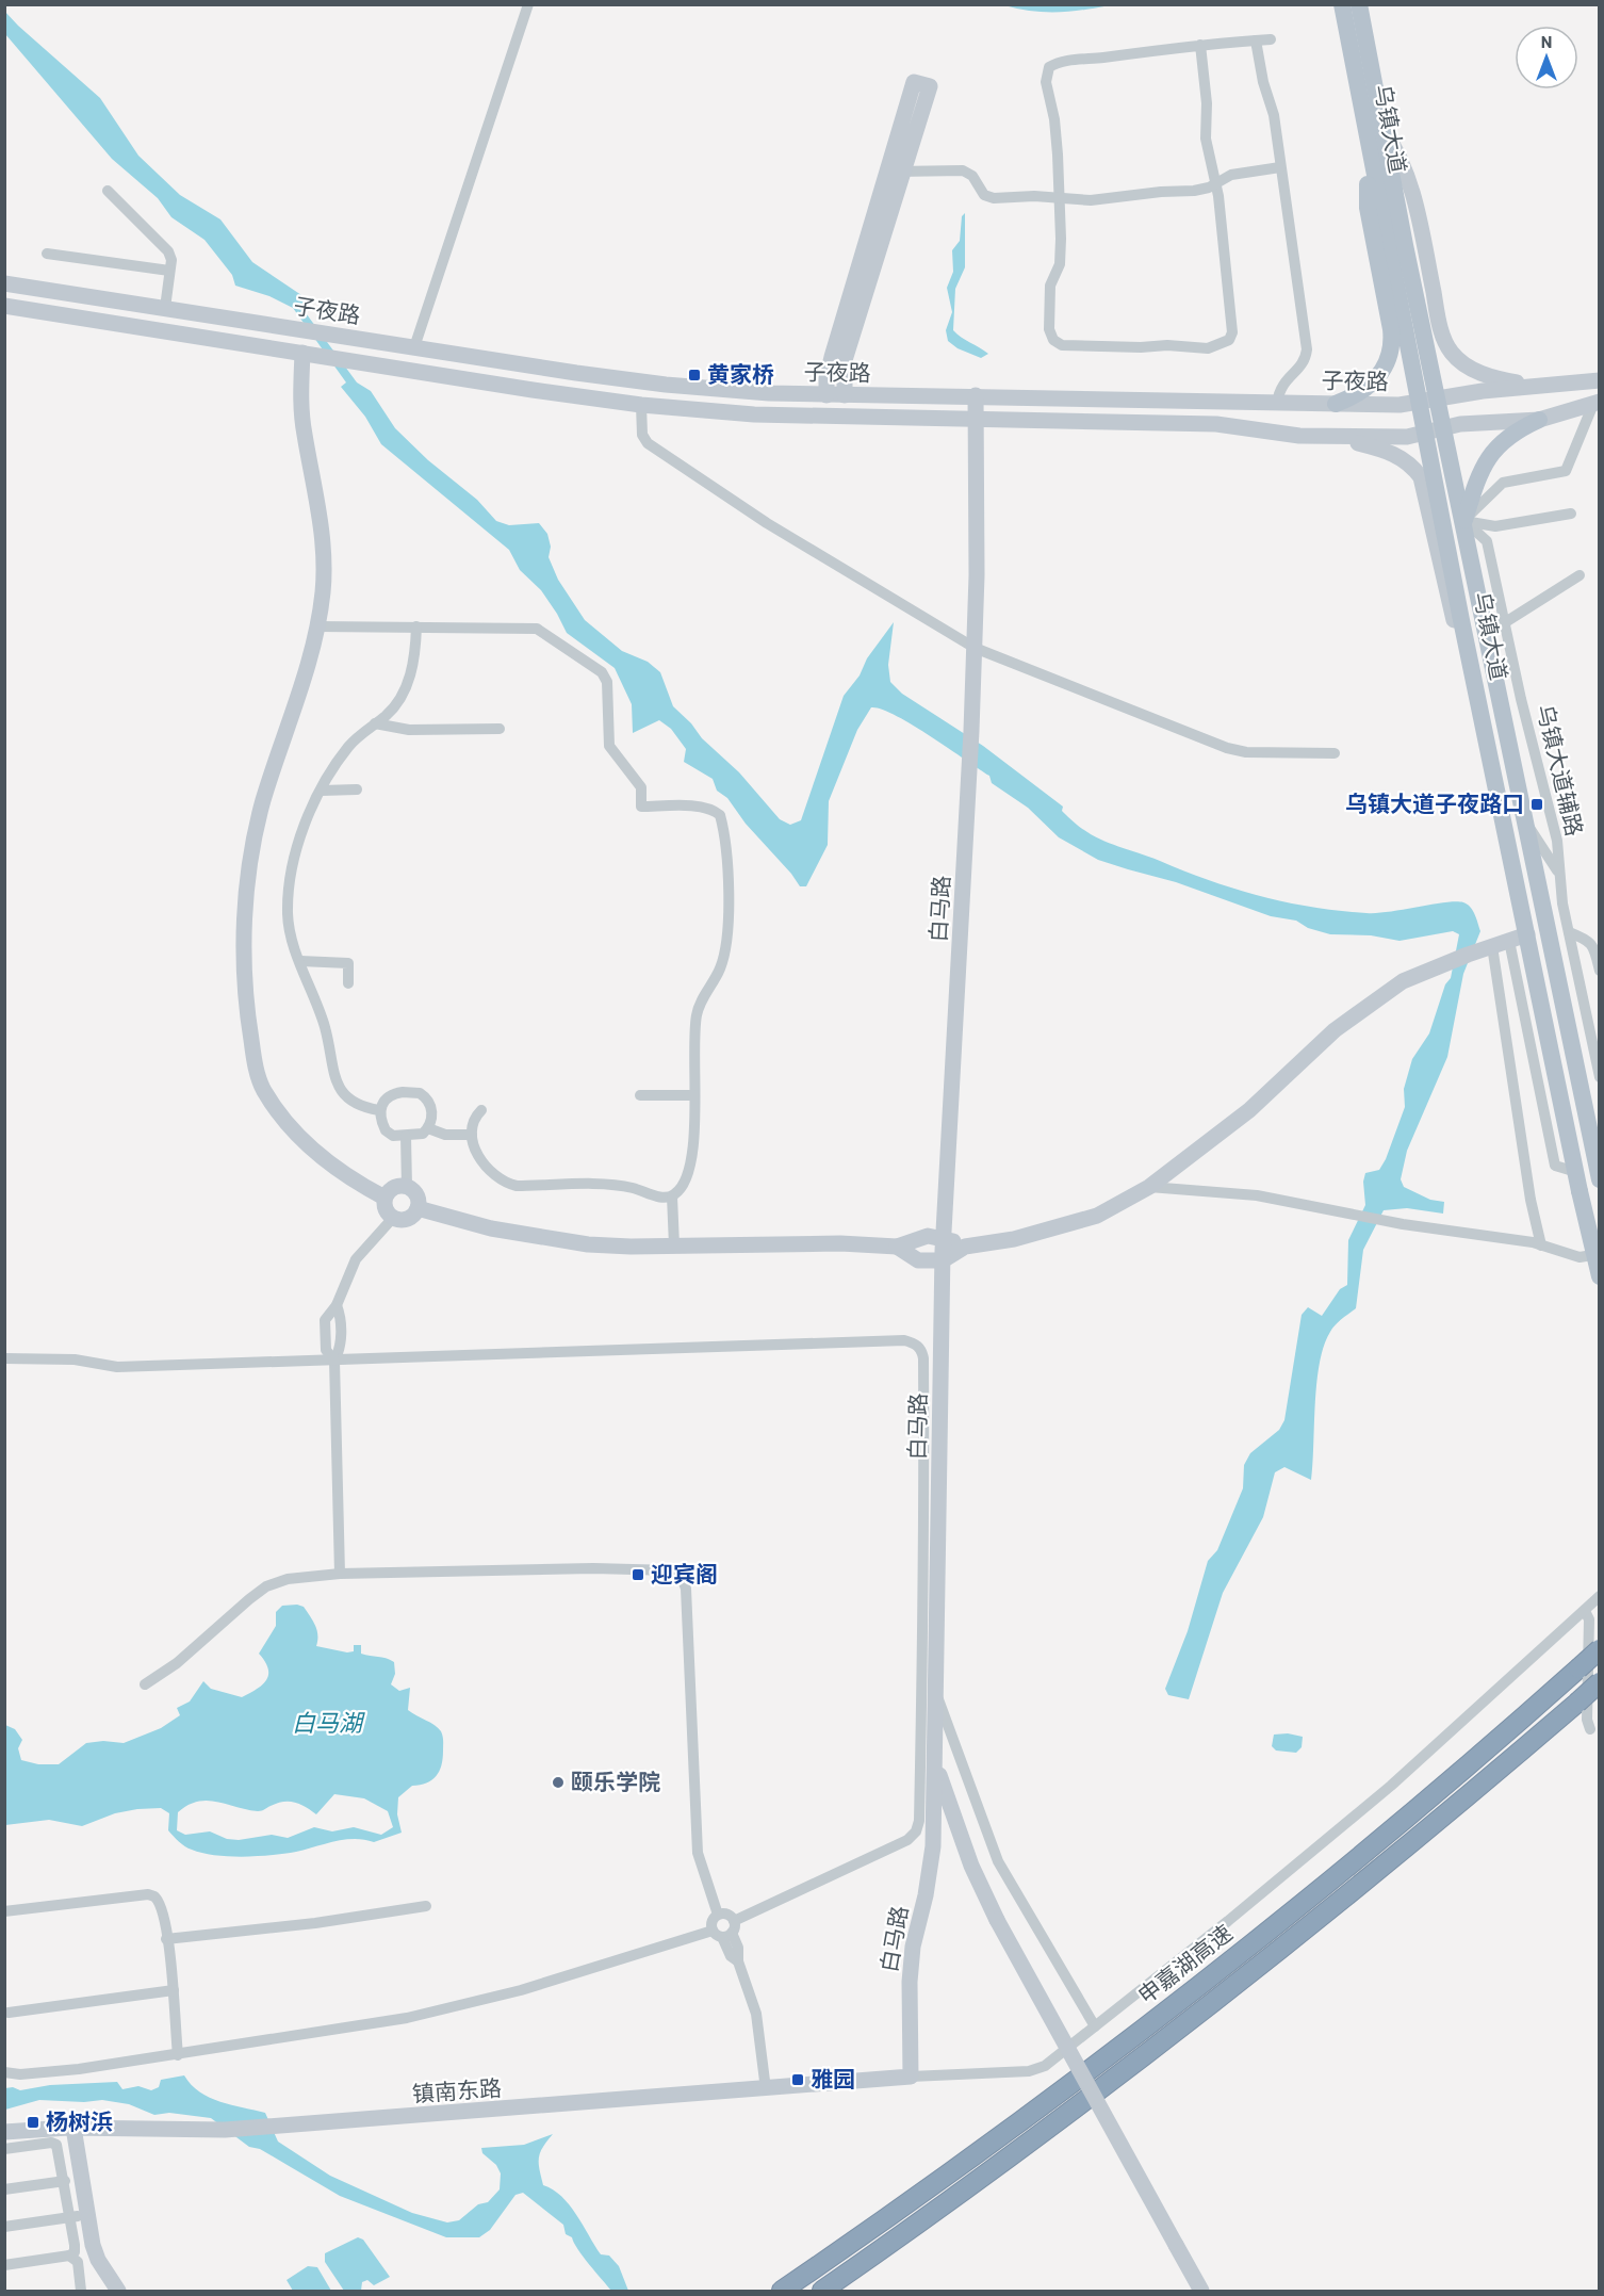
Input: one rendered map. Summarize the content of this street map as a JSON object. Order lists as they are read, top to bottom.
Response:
{
  "streets": {
    "highway": ["申嘉湖高速"],
    "main road": ["乌镇大道"],
    "street": [
      "子夜路",
      "乌镇大道辅路",
      "白马路",
      "镇南东路"
    ]
  },
  "crossings": [
    ["乌镇大道", "子夜路"],
    ["乌镇大道", "乌镇大道辅路"],
    ["子夜路", "白马路"],
    ["白马路", "镇南东路"]
  ],
  "water": ["白马湖"],
  "places": {
    "transit": [
      "黄家桥",
      "乌镇大道子夜路口",
      "迎宾阁",
      "雅园",
      "杨树浜"
    ],
    "other": ["颐乐学院"]
  },
  "north": "top"
}
